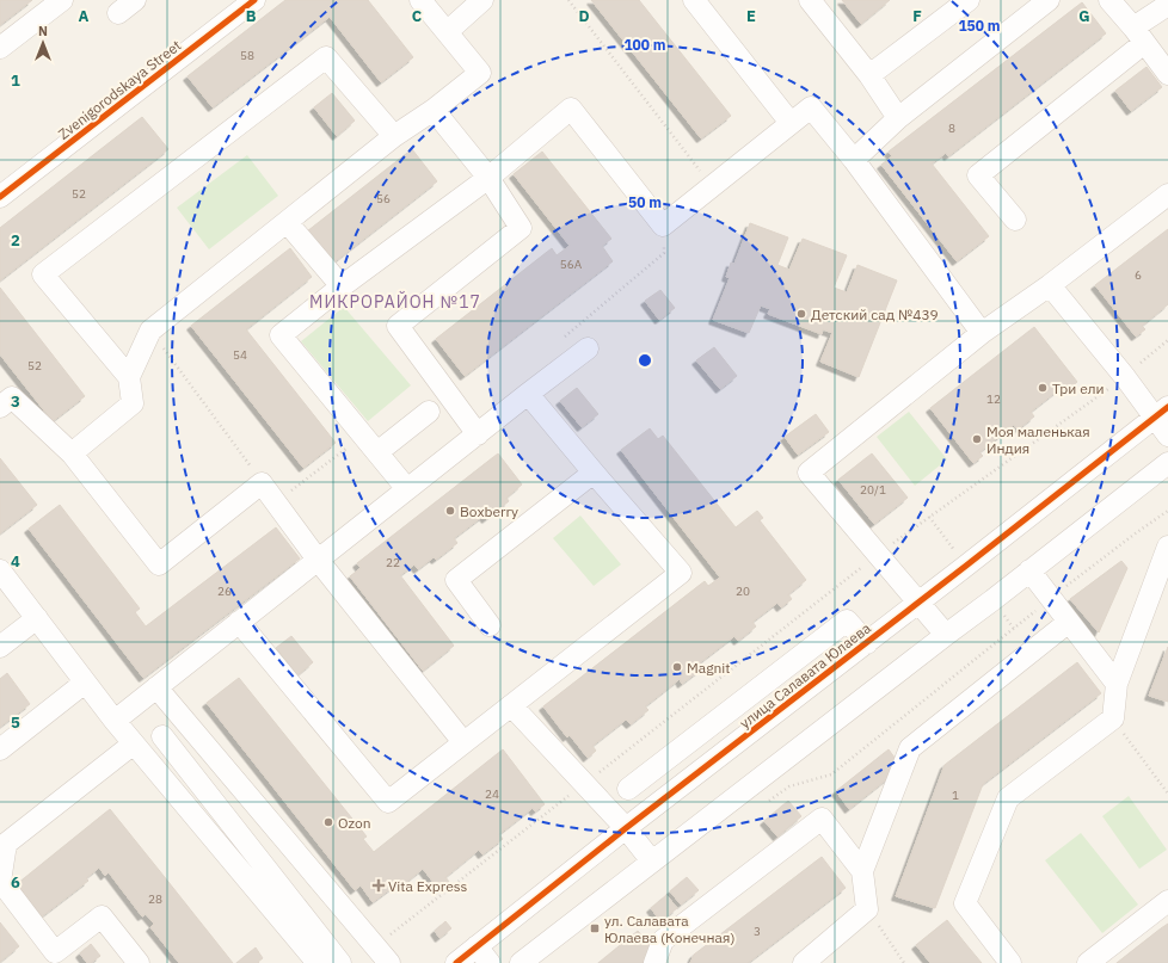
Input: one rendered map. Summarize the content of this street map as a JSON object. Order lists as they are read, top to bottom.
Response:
{
  "streets": {
    "street": ["Zvenigorodskaya Street", "улица Салавата Юлаева"]
  },
  "districts": ["МИКРОРАЙОН №17"],
  "places": {
    "other": [
      "Детский сад №439",
      "Три ели",
      "Моя маленькая Индия",
      "Boxberry",
      "Magnit",
      "Ozon"
    ],
    "health": ["Vita Express"],
    "transit": ["ул. Салавата Юлаева (Конечная)"]
  },
  "house_numbers": [
    "58",
    "8",
    "52",
    "56",
    "56А",
    "6",
    "54",
    "52",
    "12",
    "20/1",
    "22",
    "26",
    "20",
    "24",
    "1",
    "28",
    "3"
  ],
  "north": "top",
  "grid": {
    "columns": [
      "A",
      "B",
      "C",
      "D",
      "E",
      "F",
      "G"
    ],
    "rows": [
      "1",
      "2",
      "3",
      "4",
      "5",
      "6"
    ]
  },
  "rings": ["150 m", "100 m", "50 m"]
}
